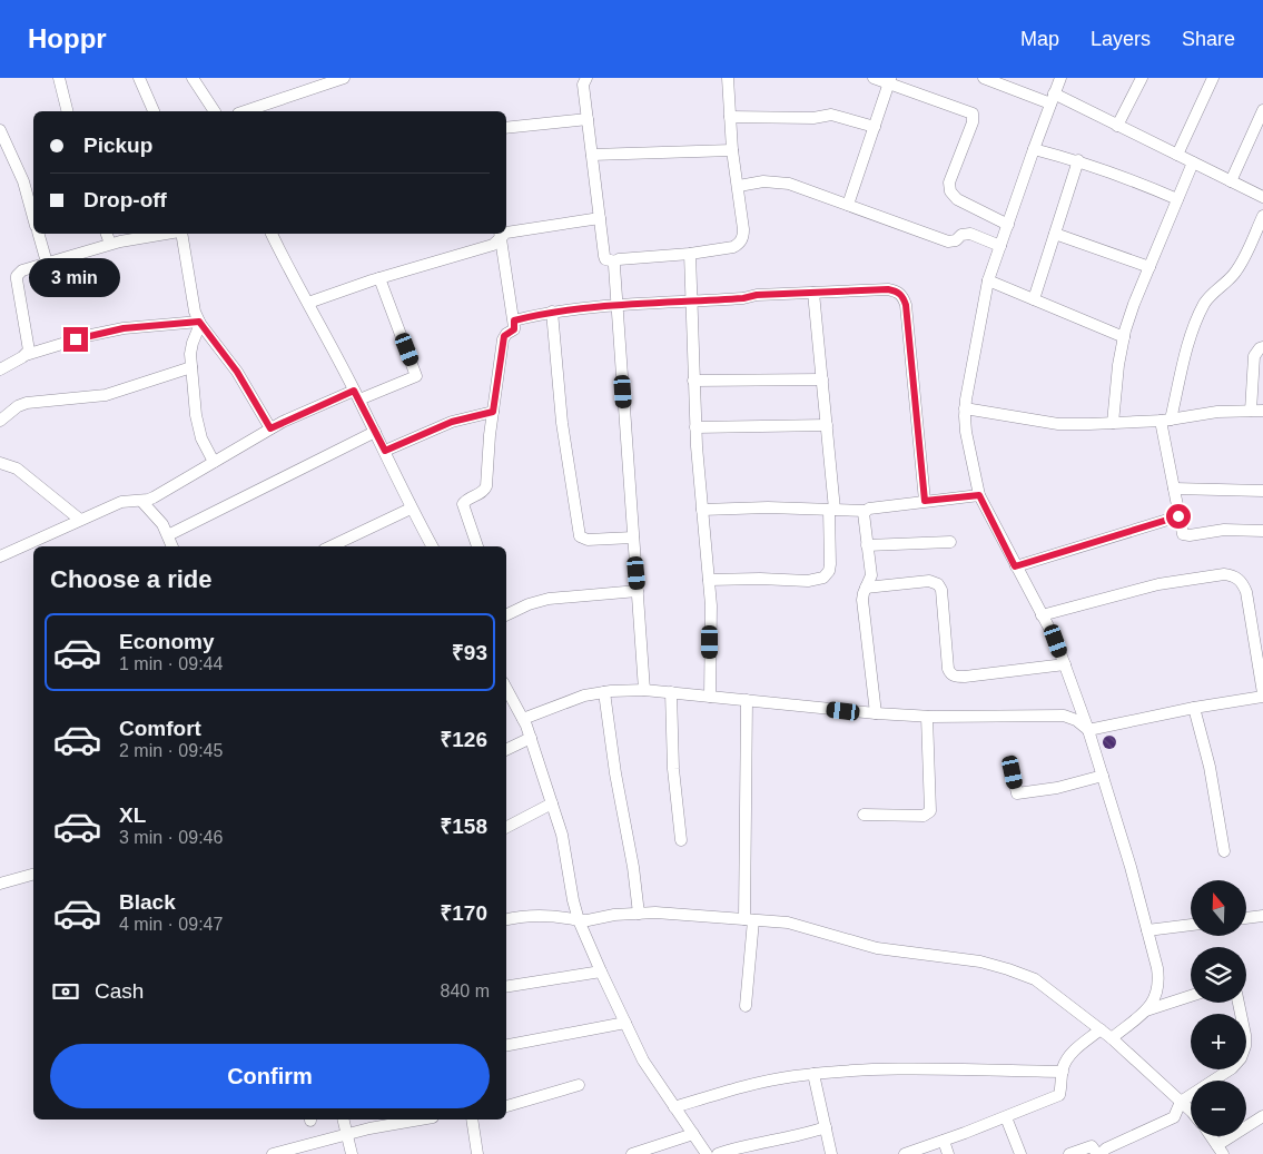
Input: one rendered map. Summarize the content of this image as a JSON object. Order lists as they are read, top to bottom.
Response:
{
  "north": "top",
  "page": {
    "header": "Hoppr",
    "nav": ["Map", "Layers", "Share"],
    "banner": ["Pickup", "Drop-off"],
    "bubble": "3 min",
    "heading": "Choose a ride",
    "list": [
      {
        "name": "Economy",
        "note": "1 min · 09:44",
        "value": "₹93"
      },
      {
        "name": "Comfort",
        "note": "2 min · 09:45",
        "value": "₹126"
      },
      {
        "name": "XL",
        "note": "3 min · 09:46",
        "value": "₹158"
      },
      {
        "name": "Black",
        "note": "4 min · 09:47",
        "value": "₹170"
      }
    ],
    "map_buttons": ["+", "−"],
    "pay": ["Cash", "840 m"],
    "buttons": "Confirm"
  }
}
